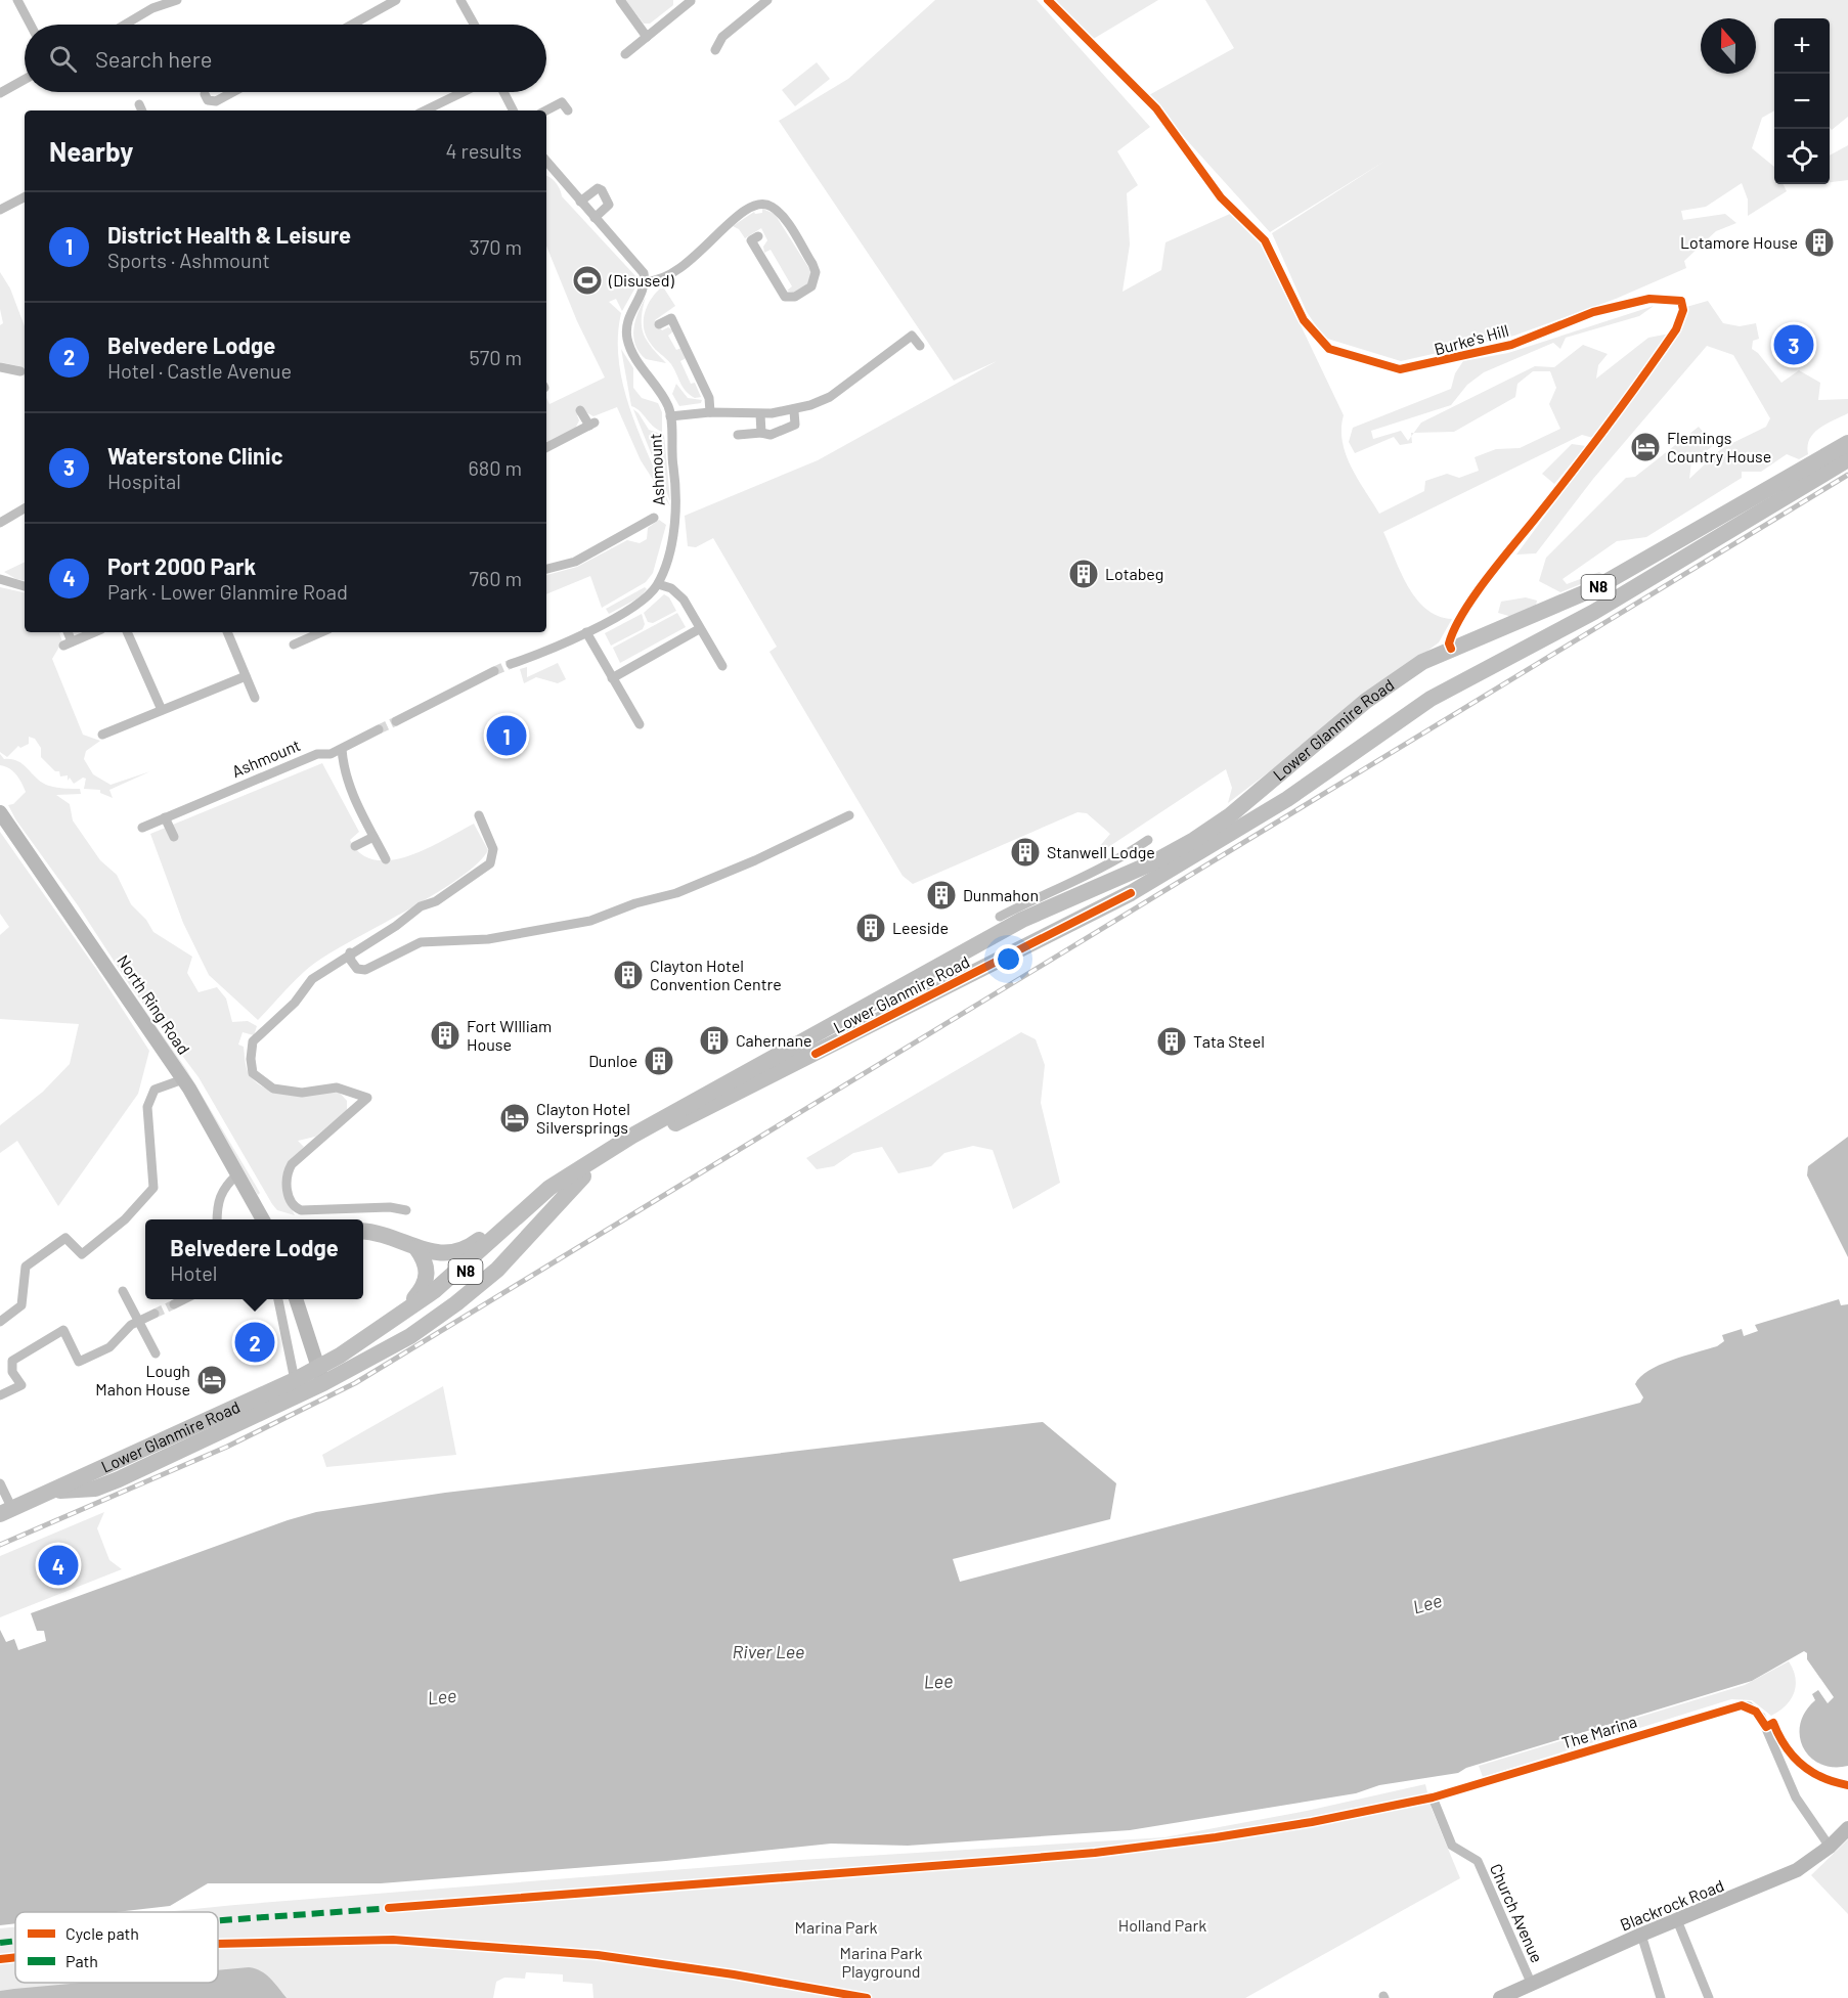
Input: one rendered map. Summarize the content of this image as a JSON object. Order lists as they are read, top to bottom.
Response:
{
  "streets": {
    "highway": ["N8", "Lower Glanmire Road"],
    "main road": ["North Ring Road", "Blackrock Road"],
    "street": [
      "Burke's Hill",
      "Ashmount",
      "The Marina",
      "Church Avenue"
    ]
  },
  "crossings": [
    ["Burke's Hill", "Lower Glanmire Road"],
    ["N8", "Lower Glanmire Road"],
    ["The Marina", "Blackrock Road"],
    ["The Marina", "Church Avenue"],
    ["Blackrock Road", "Church Avenue"]
  ],
  "water": ["Lee", "River Lee"],
  "parks": ["Holland Park", "Marina Park", "Marina Park Playground"],
  "places": {
    "building": [
      "Lotamore House",
      "Lotabeg",
      "Stanwell Lodge",
      "Dunmahon",
      "Leeside",
      "Clayton Hotel Convention Centre",
      "Fort WIlliam House",
      "Cahernane",
      "Tata Steel",
      "Dunloe"
    ],
    "sports": ["(Disused)"],
    "hotel": ["Flemings Country House", "Clayton Hotel Silversprings", "Lough Mahon House"]
  },
  "legend": ["Cycle path", "Path"],
  "north": "top",
  "page": {
    "map_buttons": ["+", "−"],
    "search": "Search here",
    "heading": ["Nearby", "4 results"],
    "list": [
      {
        "mark": "1",
        "name": "District Health & Leisure",
        "note": "Sports · Ashmount",
        "value": "370 m"
      },
      {
        "mark": "2",
        "name": "Belvedere Lodge",
        "note": "Hotel · Castle Avenue",
        "value": "570 m"
      },
      {
        "mark": "3",
        "name": "Waterstone Clinic",
        "note": "Hospital",
        "value": "680 m"
      },
      {
        "mark": "4",
        "name": "Port 2000 Park",
        "note": "Park · Lower Glanmire Road",
        "value": "760 m"
      }
    ],
    "pins": [
      "3",
      "1",
      "2",
      "4"
    ],
    "popup": ["Belvedere Lodge", "Hotel"]
  }
}
